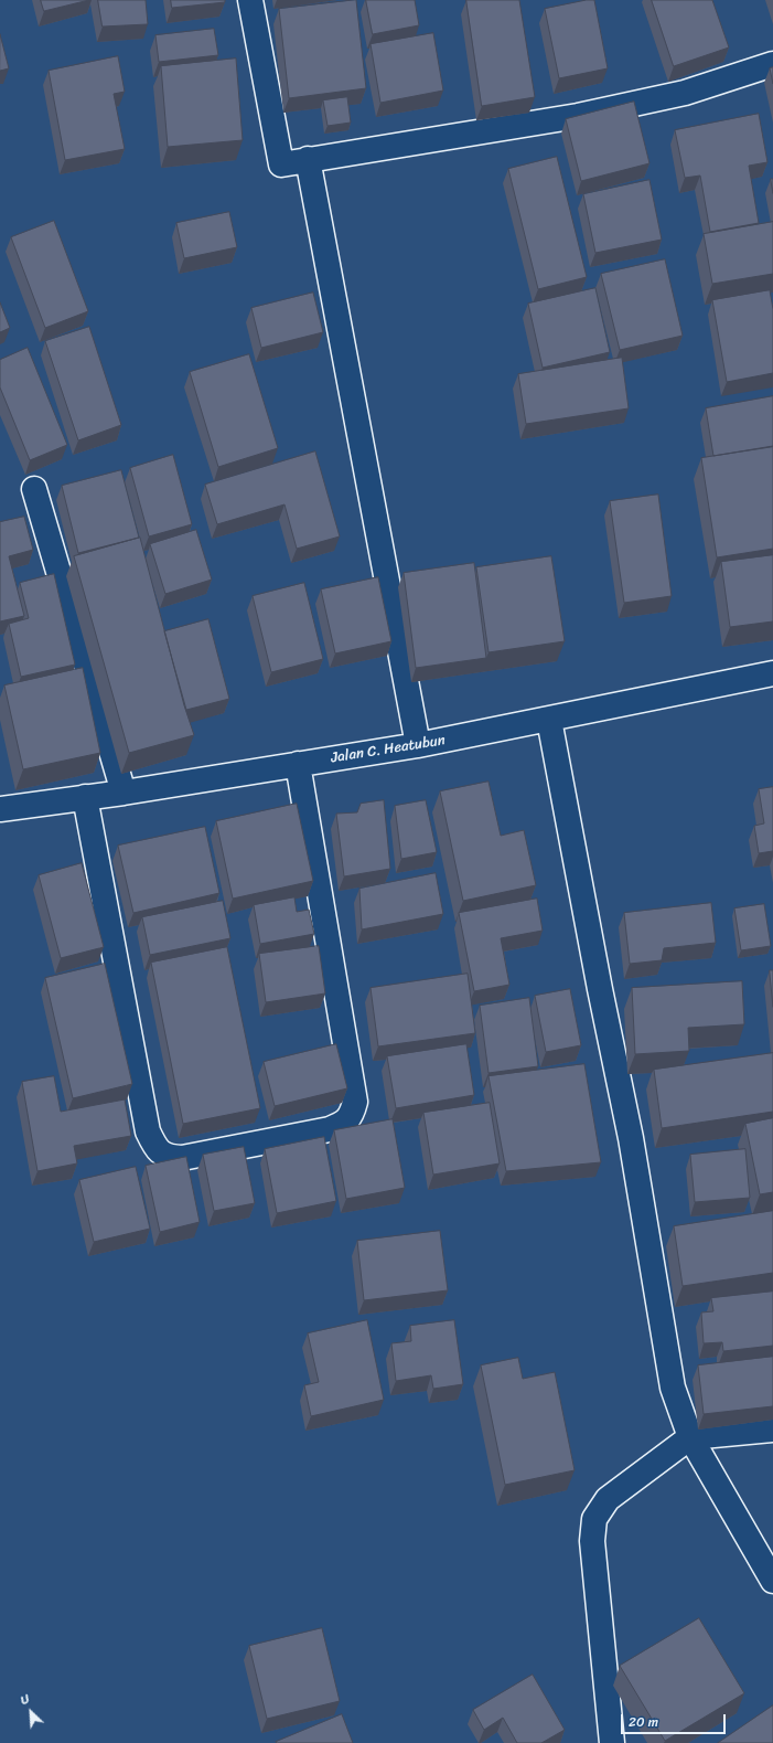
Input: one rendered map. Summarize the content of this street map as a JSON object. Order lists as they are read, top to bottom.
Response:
{
  "streets": {
    "street": ["Jalan C. Heatubun"]
  },
  "scale_bar": "20 m",
  "north": "top left"
}
